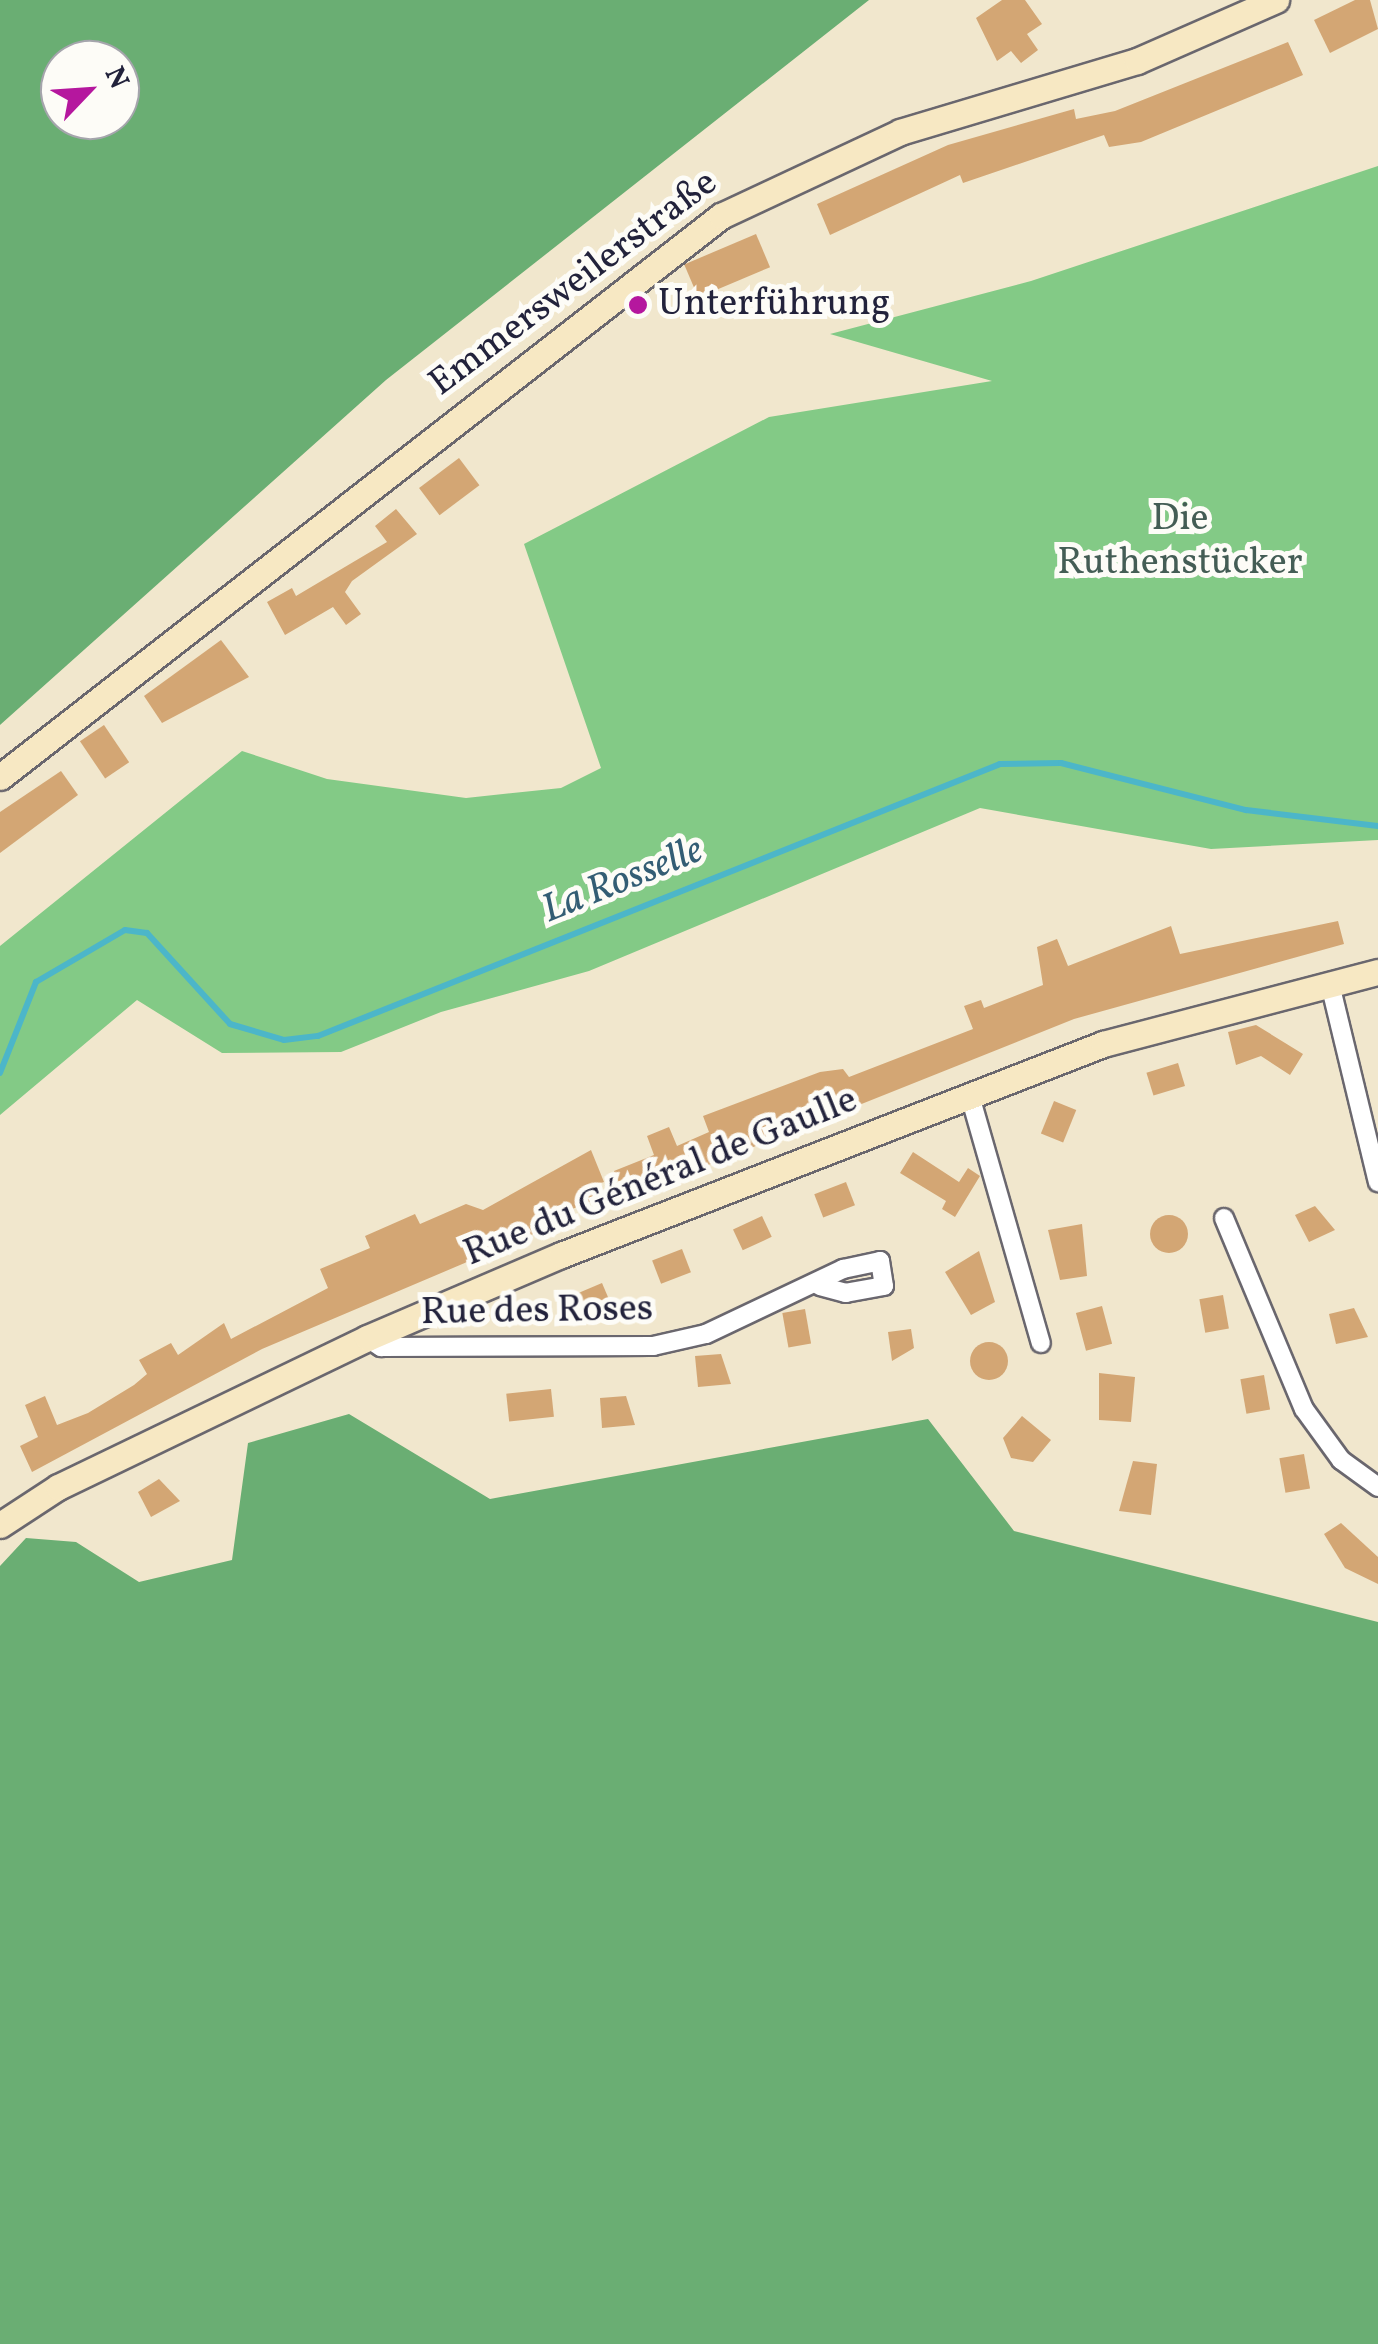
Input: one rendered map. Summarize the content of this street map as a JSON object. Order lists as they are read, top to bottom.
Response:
{
  "streets": {
    "main road": ["Emmersweilerstraße", "Rue du Général de Gaulle"],
    "street": ["Rue des Roses"]
  },
  "crossings": [
    ["Rue du Général de Gaulle", "Rue des Roses"]
  ],
  "water": ["La Rosselle"],
  "parks": ["Die Ruthenstücker"],
  "places": ["Unterführung"],
  "north": "top right"
}
